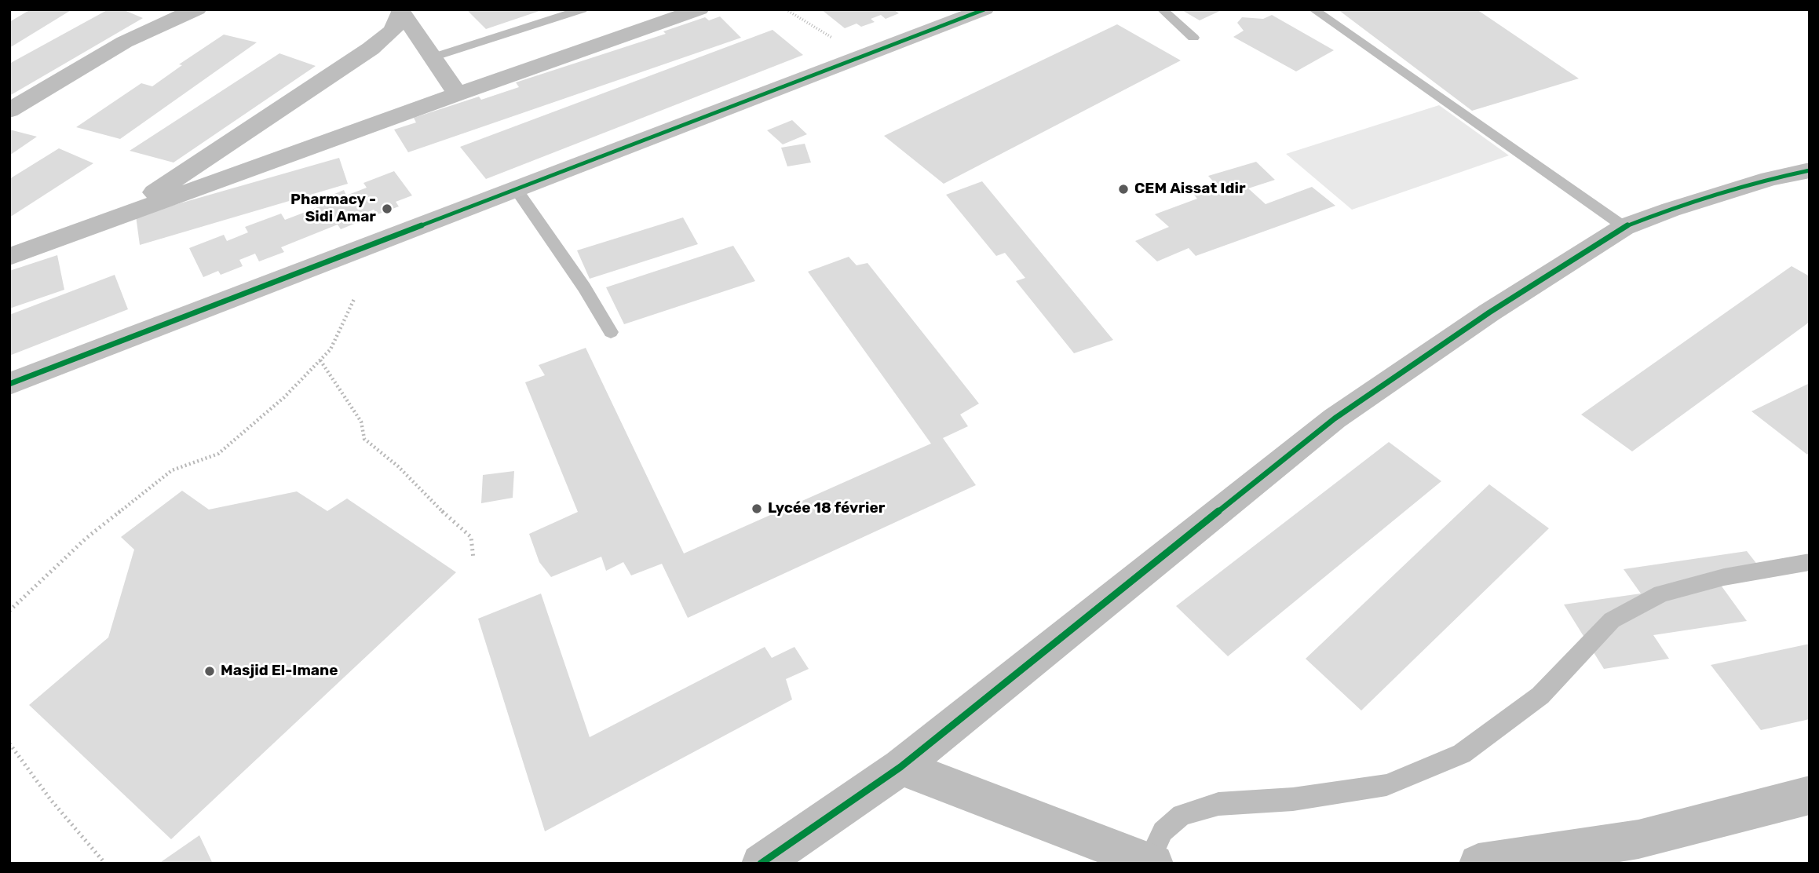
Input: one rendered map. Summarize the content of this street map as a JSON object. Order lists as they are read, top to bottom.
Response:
{
  "places": [
    "CEM Aissat Idir",
    "Pharmacy - Sidi Amar",
    "Lycée 18 février",
    "Masjid El-Imane"
  ]
}
